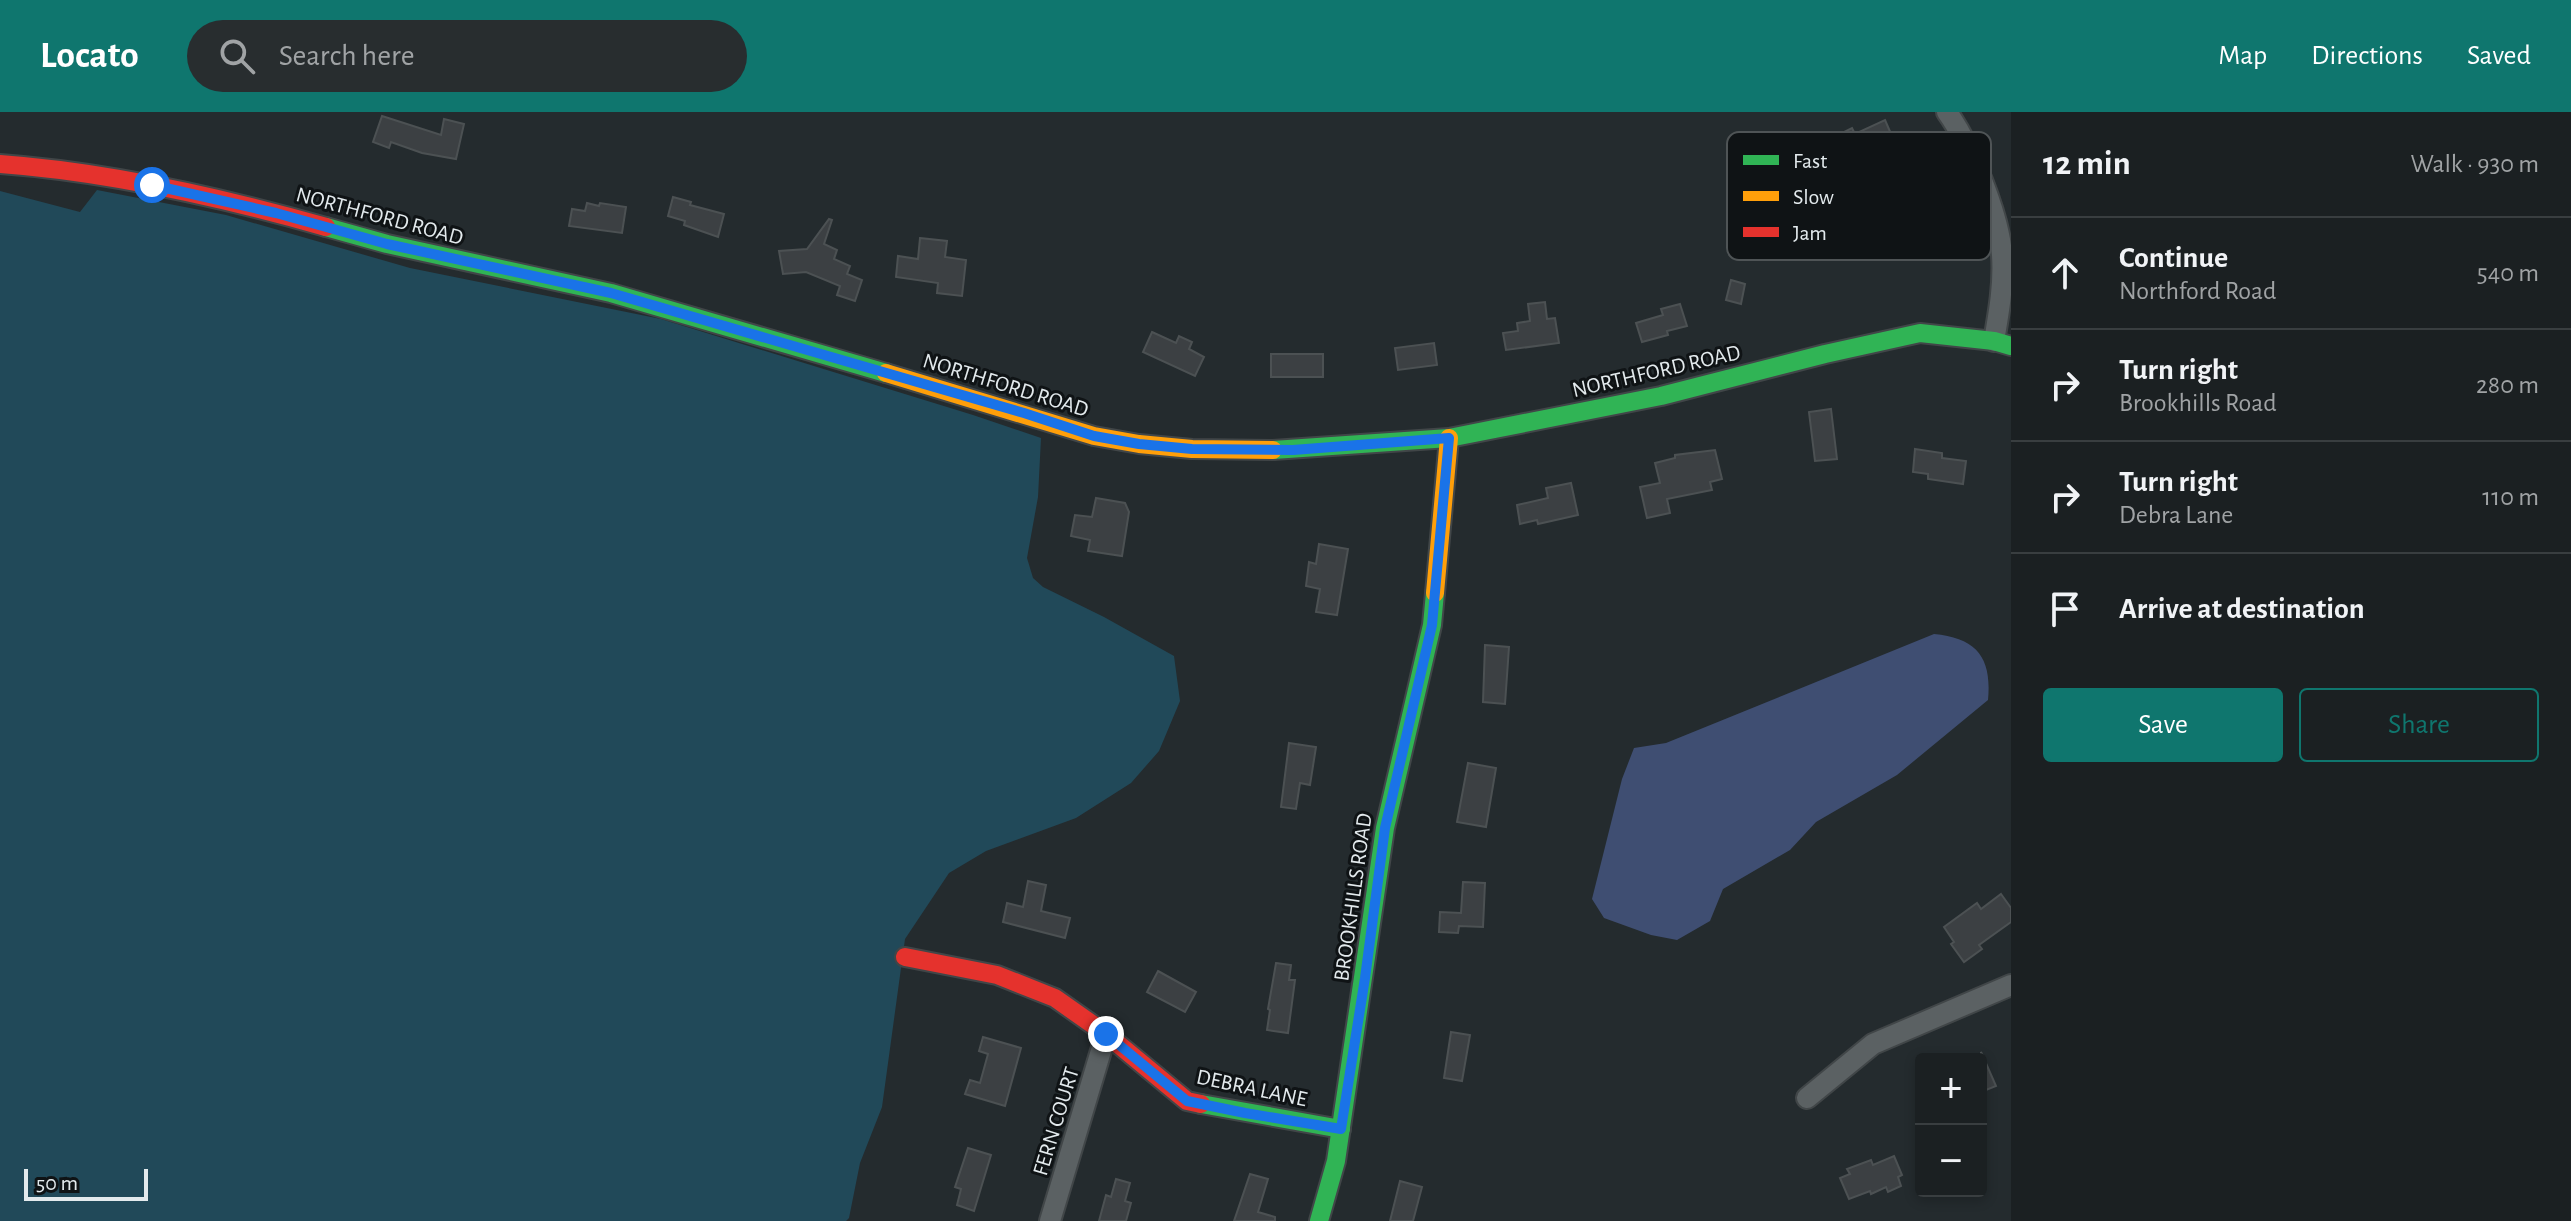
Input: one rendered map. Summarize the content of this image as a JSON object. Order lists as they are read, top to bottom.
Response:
{
  "streets": {
    "street": [
      "NORTHFORD ROAD",
      "BROOKHILLS ROAD",
      "DEBRA LANE",
      "FERN COURT"
    ]
  },
  "crossings": [
    ["NORTHFORD ROAD", "BROOKHILLS ROAD"],
    ["BROOKHILLS ROAD", "DEBRA LANE"],
    ["DEBRA LANE", "FERN COURT"]
  ],
  "legend": ["Fast", "Slow", "Jam"],
  "scale_bar": "50 m",
  "page": {
    "header": "Locato",
    "search": "Search here",
    "nav": ["Map", "Directions", "Saved"],
    "heading": ["12 min", "Walk · 930 m"],
    "list": [
      ["Continue", "Northford Road", "540 m"],
      ["Turn right", "Brookhills Road", "280 m"],
      ["Turn right", "Debra Lane", "110 m"],
      "Arrive at destination"
    ],
    "buttons": ["Save", "Share"],
    "map_buttons": ["+", "−"],
    "scale": "50 m"
  }
}
